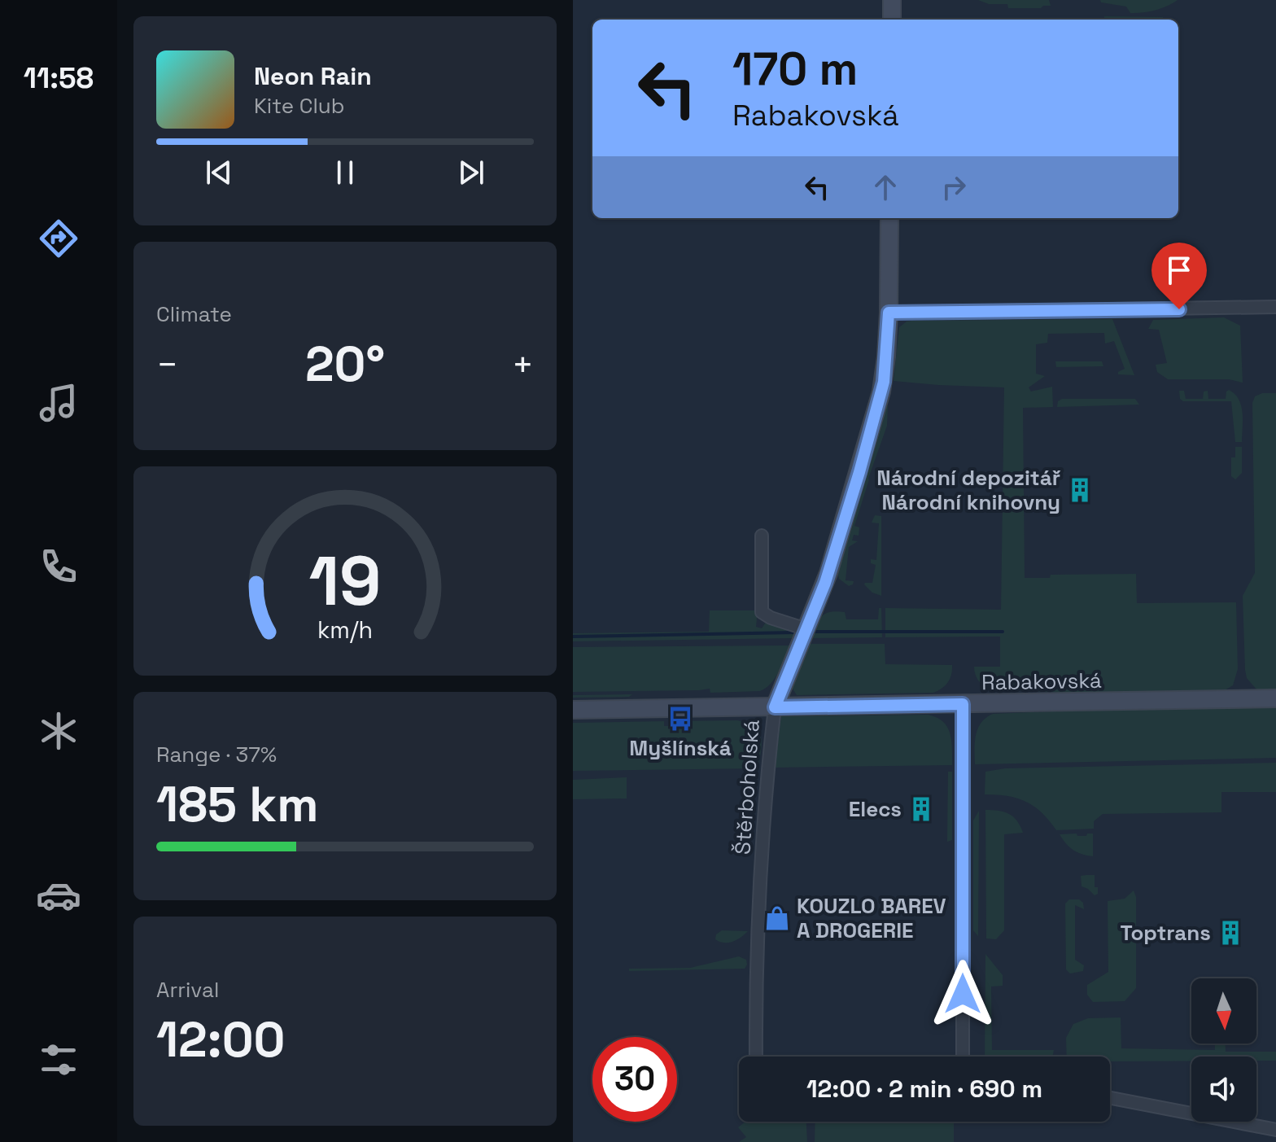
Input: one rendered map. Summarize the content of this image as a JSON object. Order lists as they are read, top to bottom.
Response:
{
  "streets": {
    "main road": ["Rabakovská", "Štěrboholská"]
  },
  "crossings": [
    ["Rabakovská", "Štěrboholská"]
  ],
  "places": {
    "building": ["Národní depozitář Národní knihovny", "Elecs", "Toptrans"],
    "bus stop": ["Myšlínská"],
    "shop": ["KOUZLO BAREV A DROGERIE"]
  },
  "north": "bottom",
  "page": {
    "tabs": "11:58",
    "turn": ["170 m", "Rabakovská"],
    "song": ["Neon Rain", "Kite Club"],
    "tile": [
      "Climate",
      ["Range · 37%", "185 km"],
      ["Arrival", "12:00"]
    ],
    "heat": ["−", "20°", "+"],
    "limit": "30",
    "trip": "12:00 · 2 min · 690 m",
    "gauge": ["19", "km/h"]
  }
}
